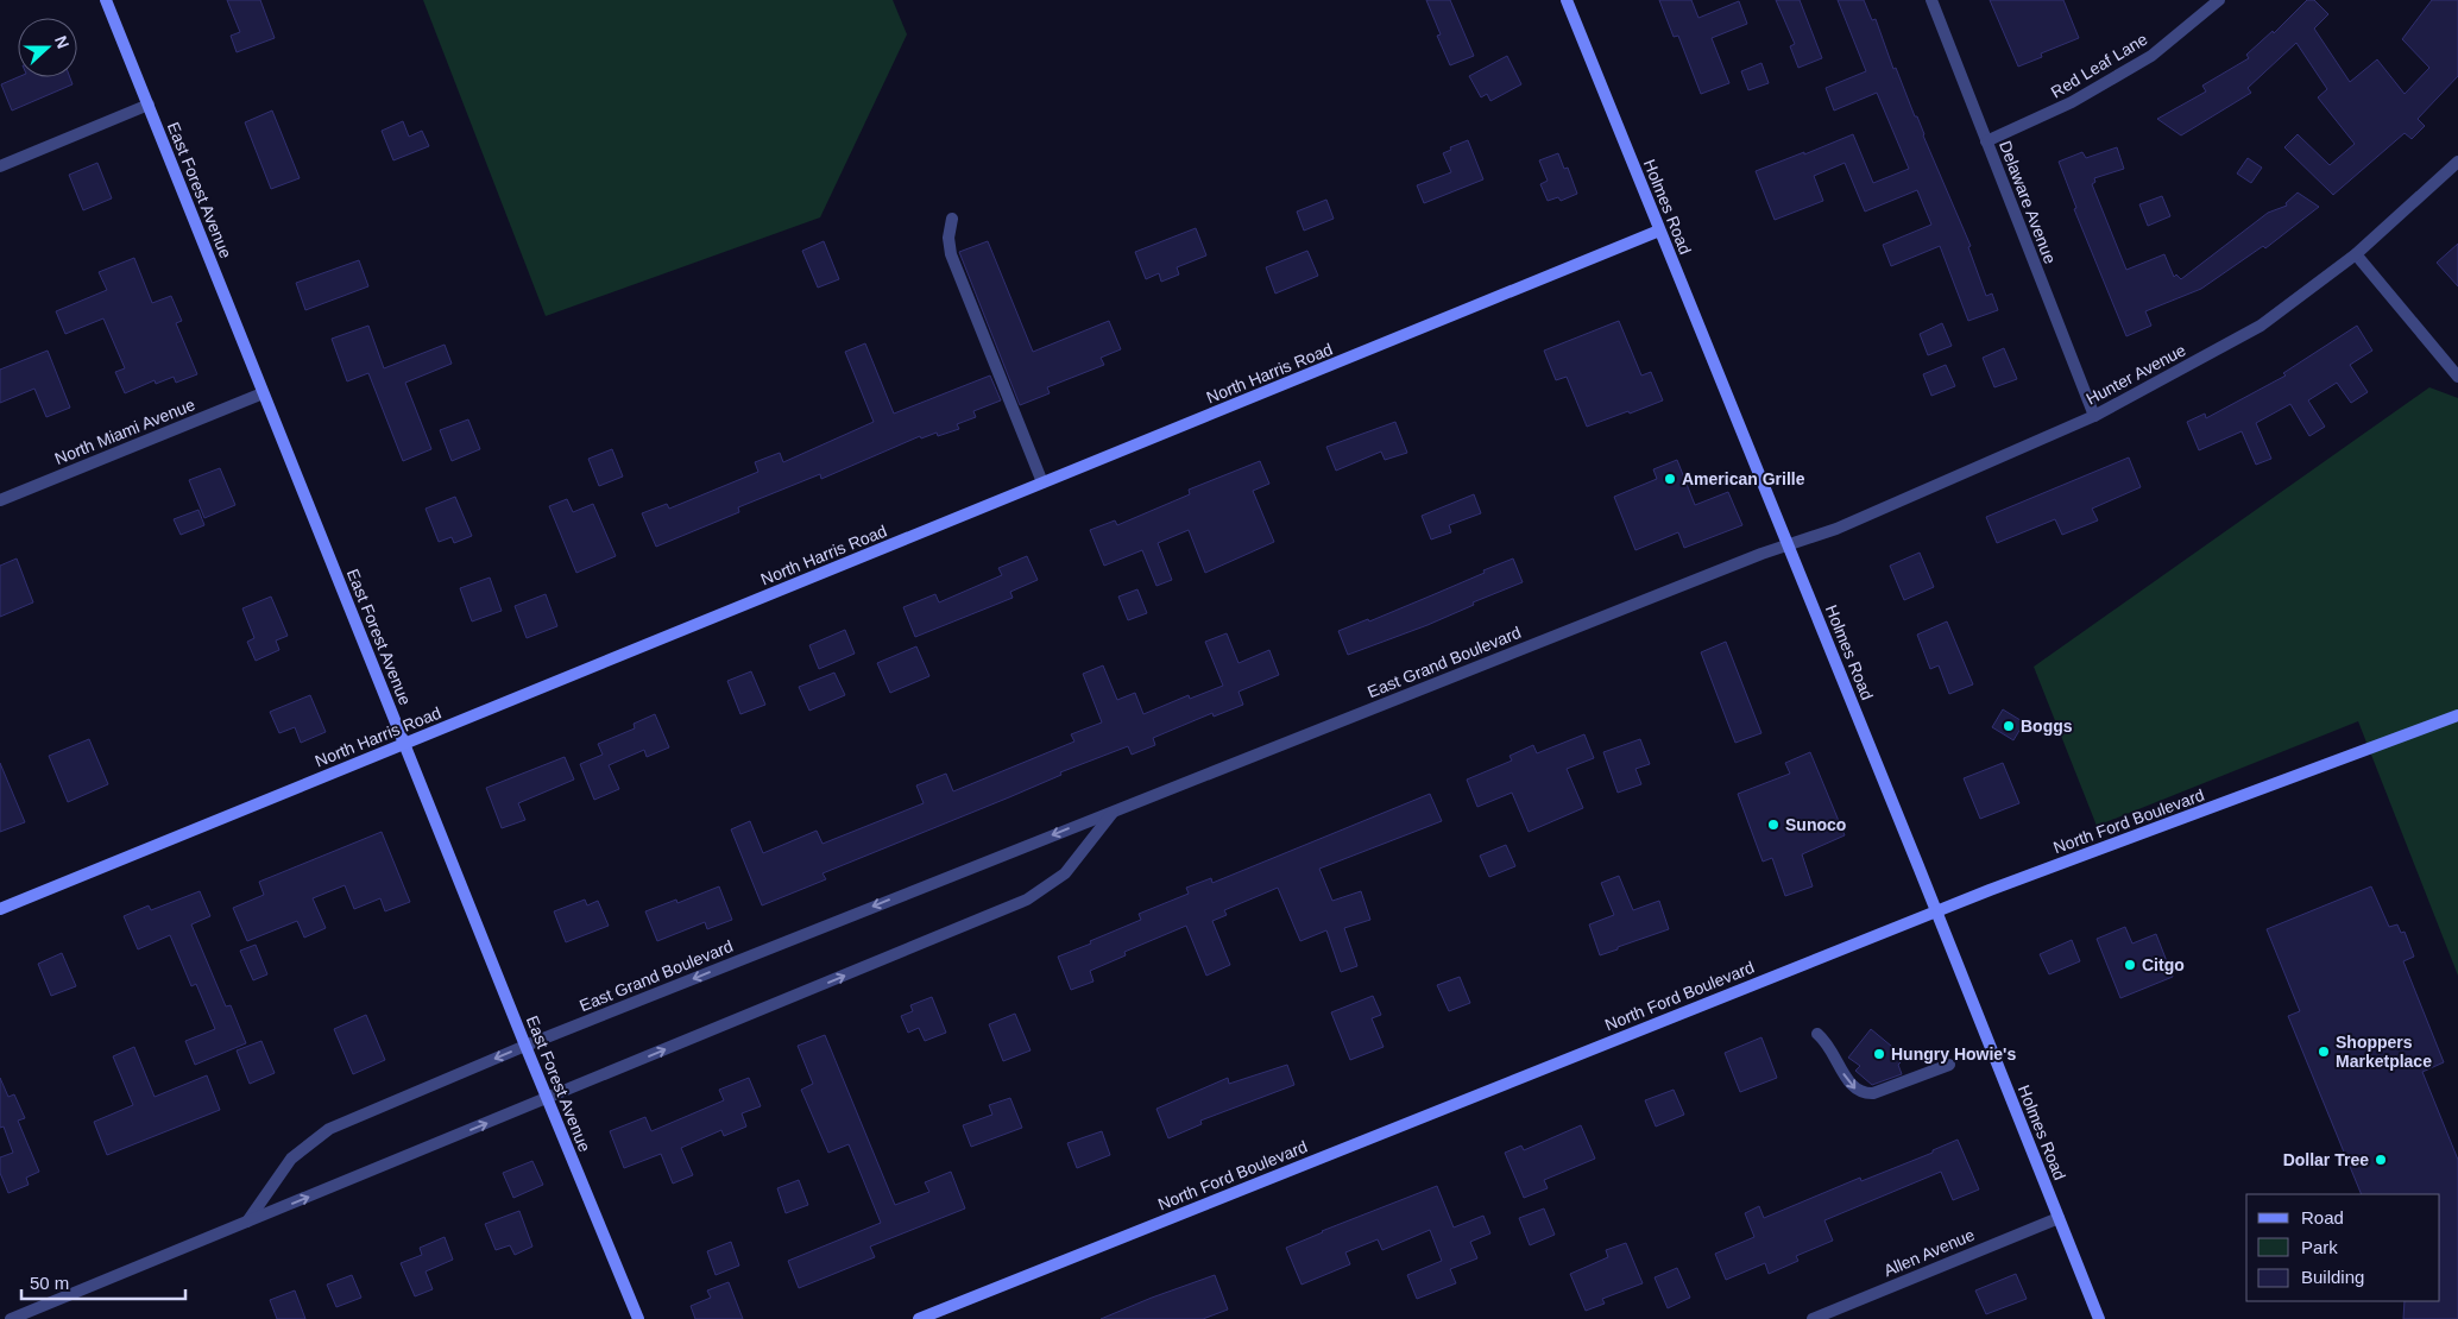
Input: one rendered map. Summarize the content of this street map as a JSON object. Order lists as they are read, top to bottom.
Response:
{
  "streets": {
    "street": [
      "Red Leaf Lane",
      "East Forest Avenue",
      "Delaware Avenue",
      "Holmes Road",
      "North Harris Road",
      "Hunter Avenue",
      "North Miami Avenue",
      "East Grand Boulevard",
      "North Ford Boulevard",
      "Allen Avenue"
    ]
  },
  "crossings": [
    ["Red Leaf Lane", "Delaware Avenue"],
    ["East Forest Avenue", "North Harris Road"],
    ["East Forest Avenue", "North Miami Avenue"],
    ["East Forest Avenue", "East Grand Boulevard"],
    ["Delaware Avenue", "Hunter Avenue"],
    ["Holmes Road", "North Harris Road"],
    ["Holmes Road", "Hunter Avenue"],
    ["Holmes Road", "East Grand Boulevard"],
    ["Holmes Road", "North Ford Boulevard"],
    ["Holmes Road", "Allen Avenue"],
    ["Hunter Avenue", "East Grand Boulevard"]
  ],
  "places": [
    "American Grille",
    "Boggs",
    "Sunoco",
    "Citgo",
    "Shoppers Marketplace",
    "Hungry Howie's",
    "Dollar Tree"
  ],
  "legend": ["Road", "Park", "Building"],
  "scale_bar": "50 m",
  "north": "right"
}
